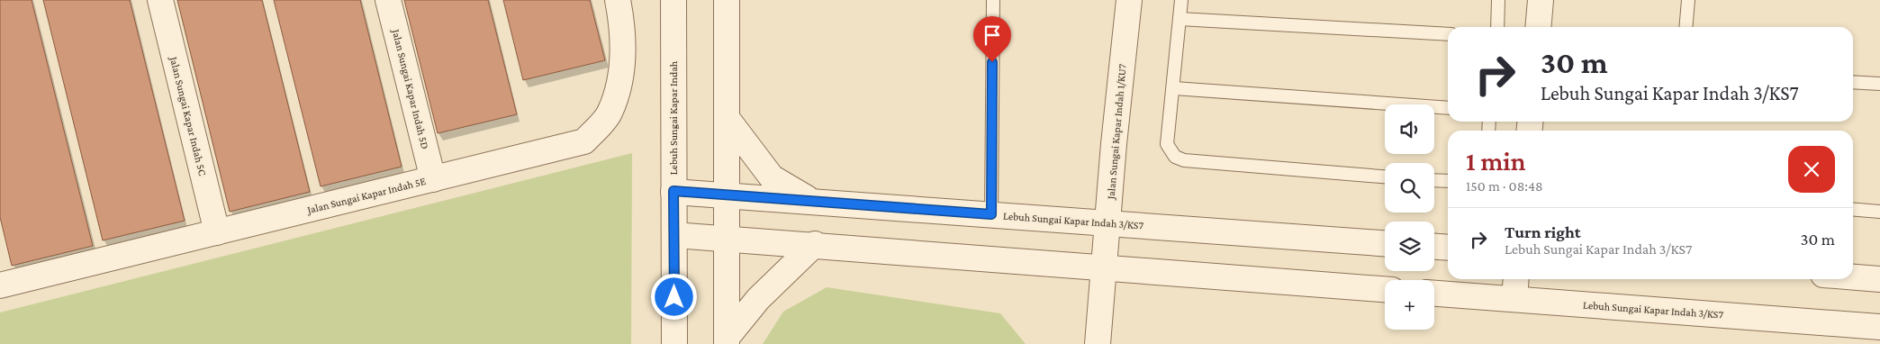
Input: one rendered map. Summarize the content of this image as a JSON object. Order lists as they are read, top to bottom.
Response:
{
  "streets": {
    "street": [
      "Jalan Sungai Kapar Indah 5D",
      "Jalan Sungai Kapar Indah 5C",
      "Lebuh Sungai Kapar Indah",
      "Jalan Sungai Kapar Indah 1/KU7",
      "Jalan Sungai Kapar Indah 5E",
      "Lebuh Sungai Kapar Indah 3/KS7"
    ]
  },
  "crossings": [
    ["Jalan Sungai Kapar Indah 5D", "Jalan Sungai Kapar Indah 5E"],
    ["Jalan Sungai Kapar Indah 5C", "Jalan Sungai Kapar Indah 5E"],
    ["Lebuh Sungai Kapar Indah", "Lebuh Sungai Kapar Indah 3/KS7"],
    ["Jalan Sungai Kapar Indah 1/KU7", "Lebuh Sungai Kapar Indah 3/KS7"]
  ],
  "page": {
    "turn": ["30 m", "Lebuh Sungai Kapar Indah 3/KS7"],
    "map_buttons": "+",
    "heading": ["1 min", "150 m · 08:48"],
    "list": [
      {
        "name": "Turn right",
        "note": "Lebuh Sungai Kapar Indah 3/KS7",
        "value": "30 m"
      }
    ]
  }
}
